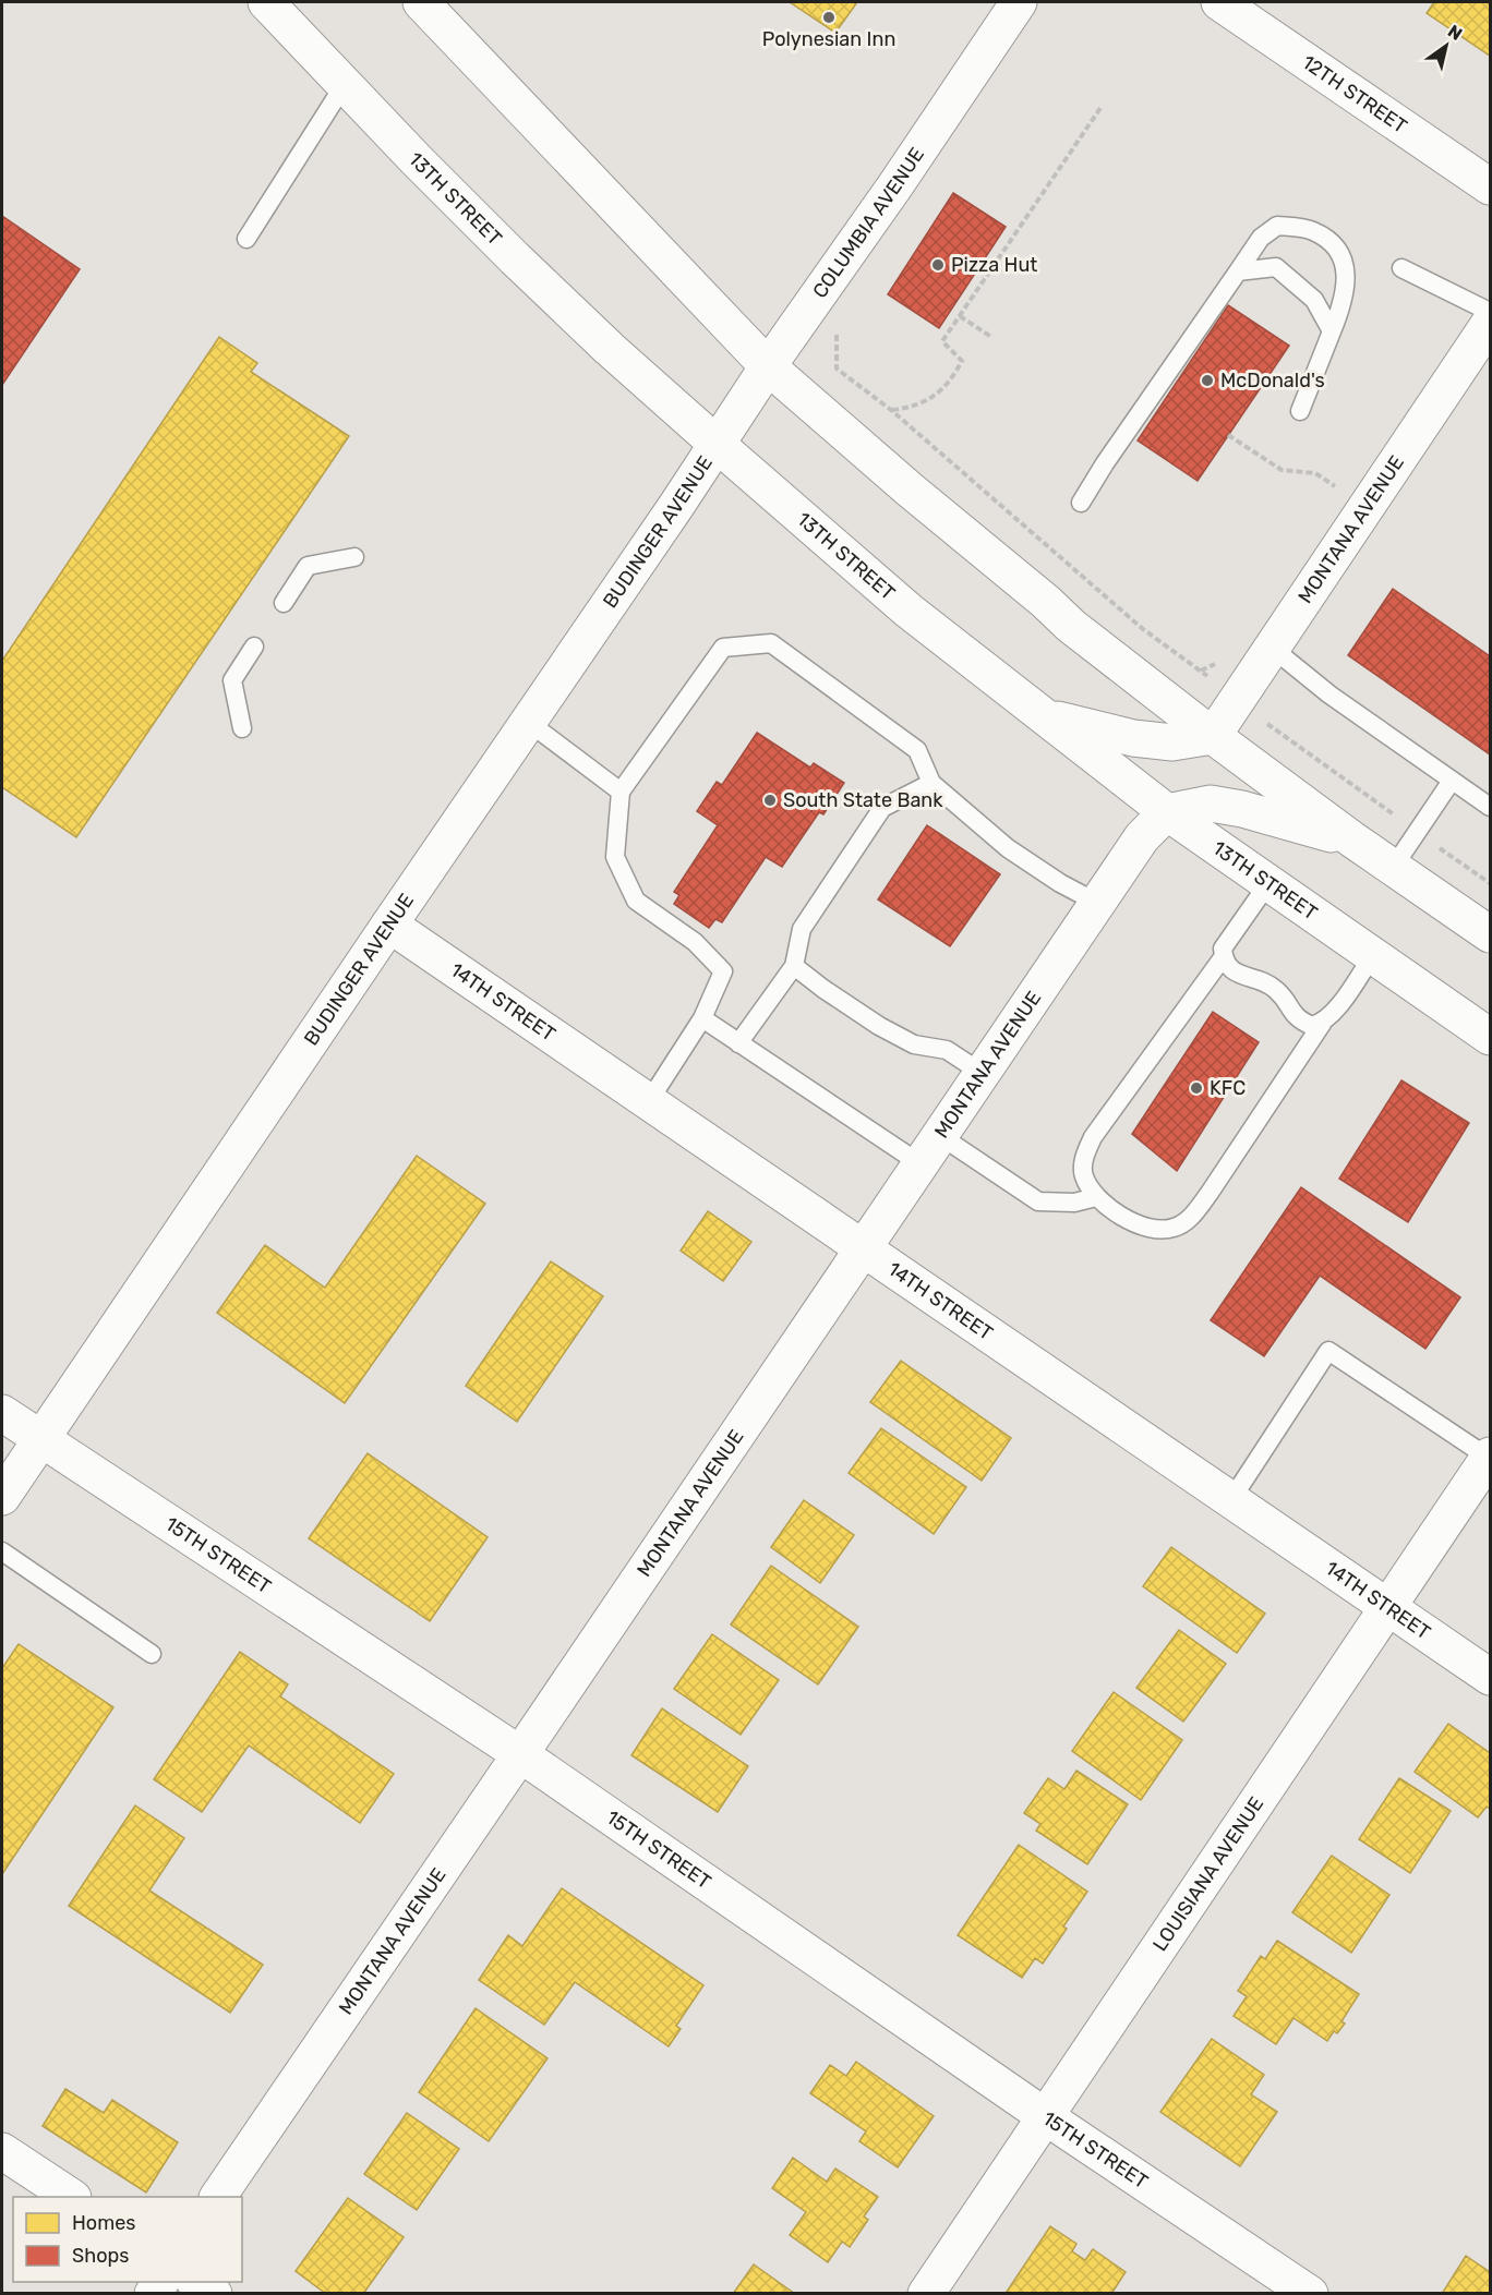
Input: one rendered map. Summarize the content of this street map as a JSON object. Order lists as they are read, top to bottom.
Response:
{
  "streets": {
    "main road": [
      "12TH STREET",
      "13TH STREET",
      "COLUMBIA AVENUE",
      "MONTANA AVENUE",
      "BUDINGER AVENUE",
      "14TH STREET",
      "15TH STREET",
      "LOUISIANA AVENUE"
    ]
  },
  "crossings": [
    ["13TH STREET", "COLUMBIA AVENUE"],
    ["13TH STREET", "MONTANA AVENUE"],
    ["13TH STREET", "BUDINGER AVENUE"],
    ["COLUMBIA AVENUE", "BUDINGER AVENUE"],
    ["MONTANA AVENUE", "14TH STREET"],
    ["MONTANA AVENUE", "15TH STREET"],
    ["BUDINGER AVENUE", "14TH STREET"],
    ["BUDINGER AVENUE", "15TH STREET"],
    ["14TH STREET", "LOUISIANA AVENUE"],
    ["15TH STREET", "LOUISIANA AVENUE"]
  ],
  "places": [
    "Polynesian Inn",
    "Pizza Hut",
    "McDonald's",
    "South State Bank",
    "KFC"
  ],
  "legend": ["Homes", "Shops"],
  "north": "top right"
}
